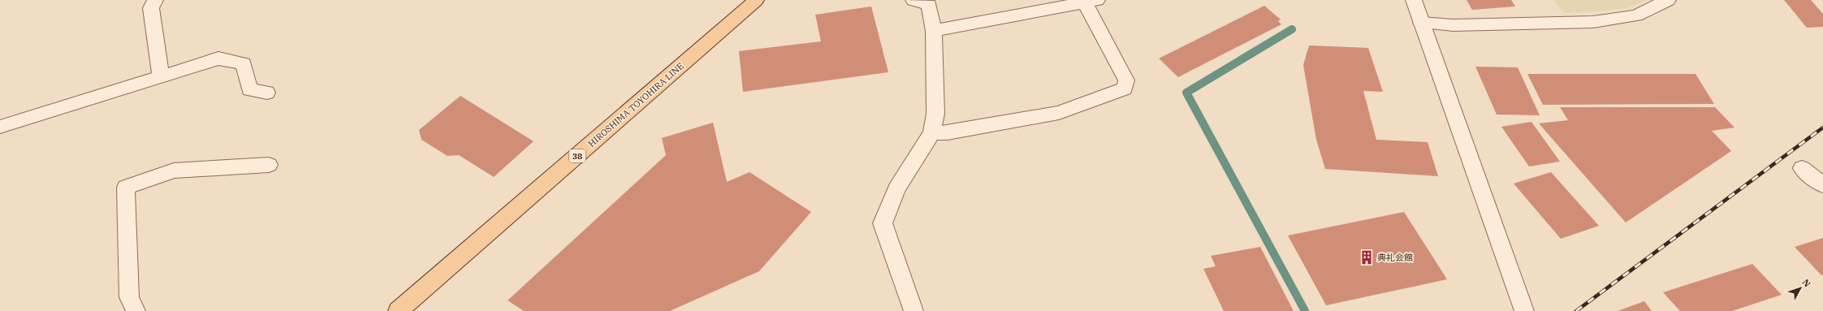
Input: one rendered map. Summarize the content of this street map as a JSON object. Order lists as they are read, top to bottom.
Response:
{
  "streets": {
    "main road": ["HIROSHIMA TOYOHIRA LINE", "38"]
  },
  "places": {
    "building": ["典礼会館"]
  },
  "north": "top right"
}
